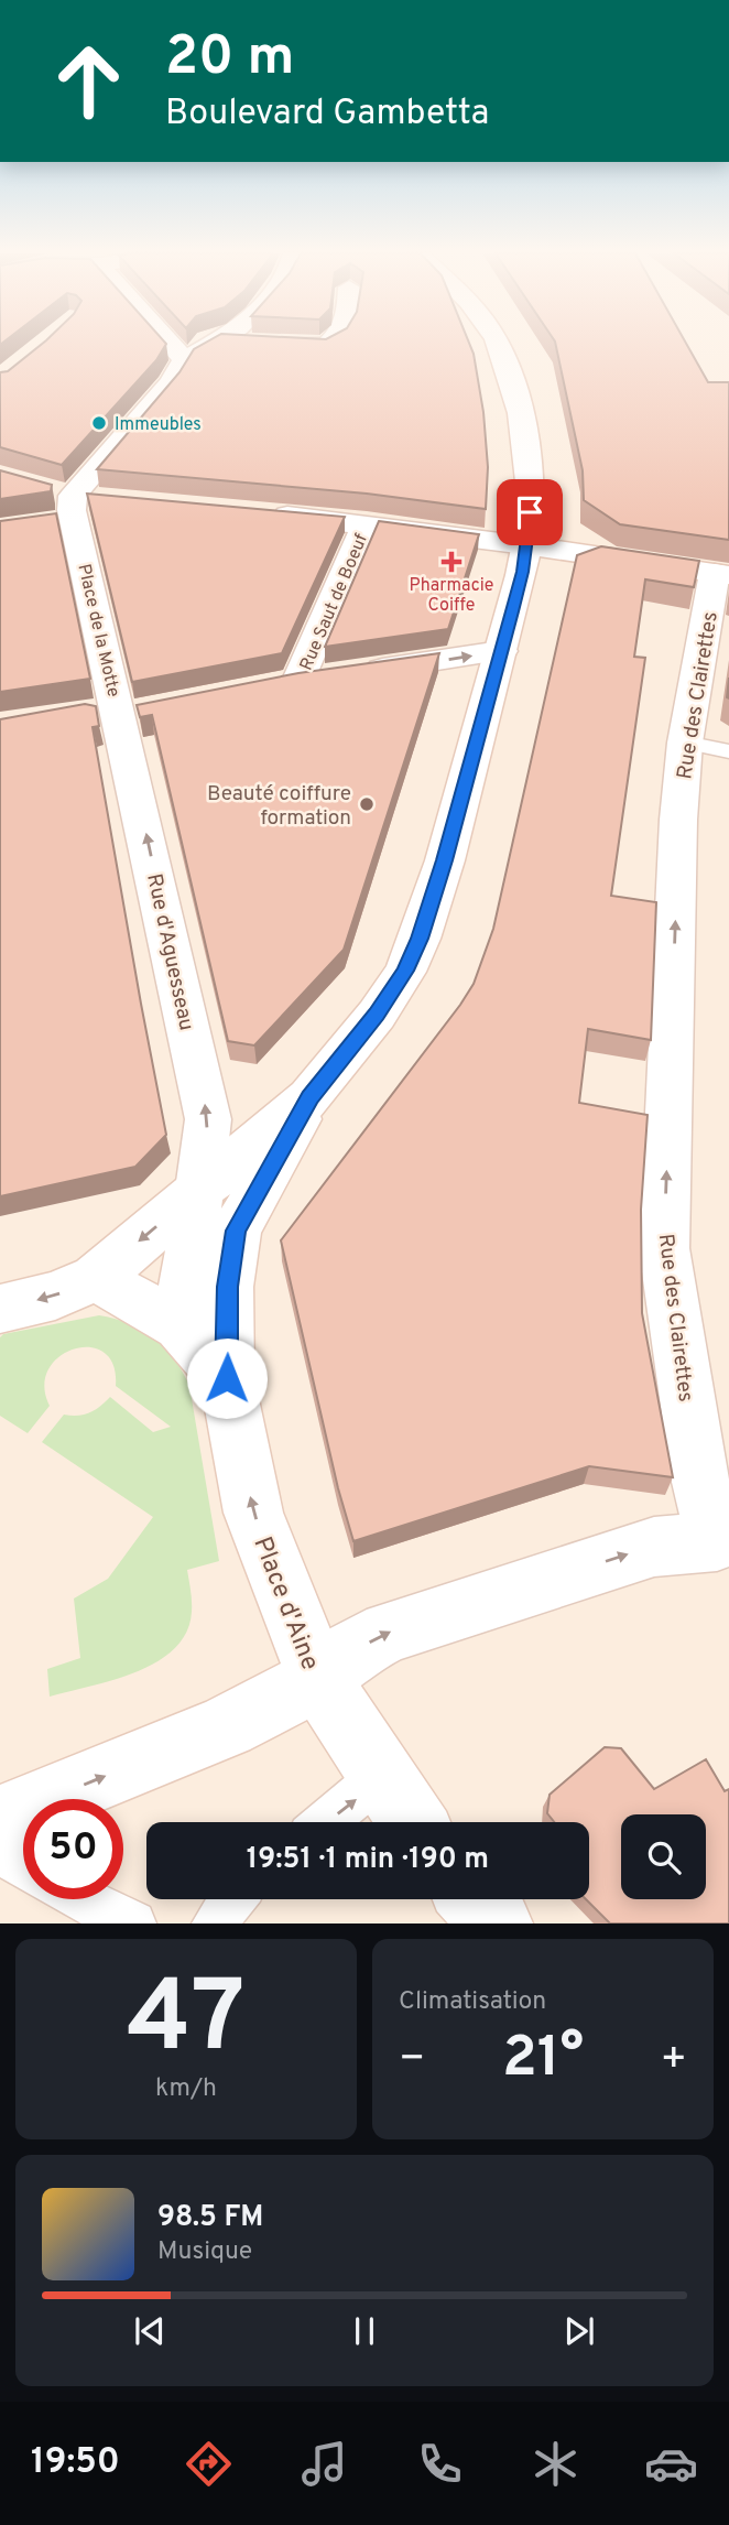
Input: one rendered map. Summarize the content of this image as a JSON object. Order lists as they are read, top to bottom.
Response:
{
  "streets": {
    "street": [
      "Rue Saut de Boeuf",
      "Place de la Motte",
      "Rue des Clairettes",
      "Rue d'Aguesseau",
      "Place d'Aine"
    ]
  },
  "crossings": [
    ["Place de la Motte", "Rue d'Aguesseau"],
    ["Rue des Clairettes", "Place d'Aine"]
  ],
  "one_way": ["Rue d'Aguesseau"],
  "places": {
    "other": ["Immeubles", "Beauté coiffure formation"],
    "health": ["Pharmacie Coiffe"]
  },
  "page": {
    "turn": ["20 m", "Boulevard Gambetta"],
    "limit": "50",
    "trip": "19:51 · 1 min · 190 m",
    "tile": [
      ["47", "km/h"],
      "Climatisation"
    ],
    "heat": ["−", "21°", "+"],
    "song": ["98.5 FM", "Musique"],
    "tabs": "19:50"
  }
}
